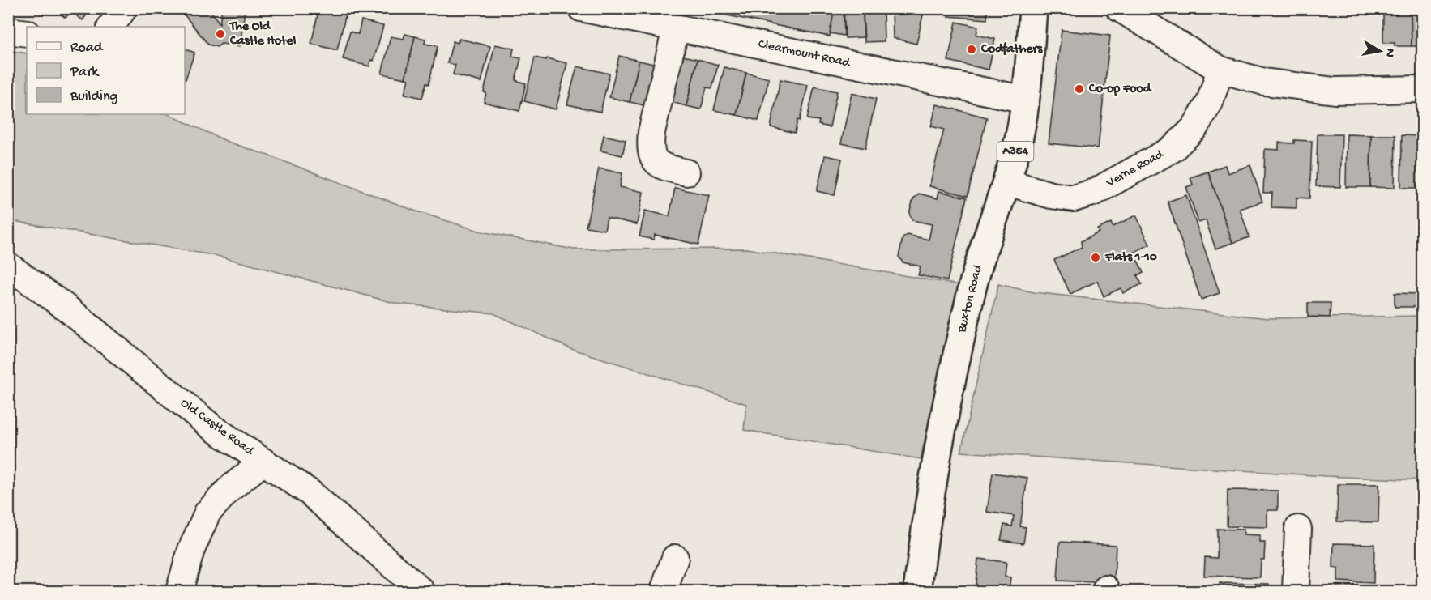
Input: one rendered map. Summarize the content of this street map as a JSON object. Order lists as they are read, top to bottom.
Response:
{
  "streets": {
    "highway": ["A354", "Buxton Road"],
    "street": ["Clearmount Road", "Verne Road", "Old Castle Road"]
  },
  "crossings": [
    ["Clearmount Road", "Buxton Road"],
    ["Verne Road", "Buxton Road"]
  ],
  "places": [
    "The Old Castle Hotel",
    "Codfathers",
    "Co-op Food",
    "Flats 1-10"
  ],
  "legend": ["Road", "Park", "Building"],
  "north": "right"
}
